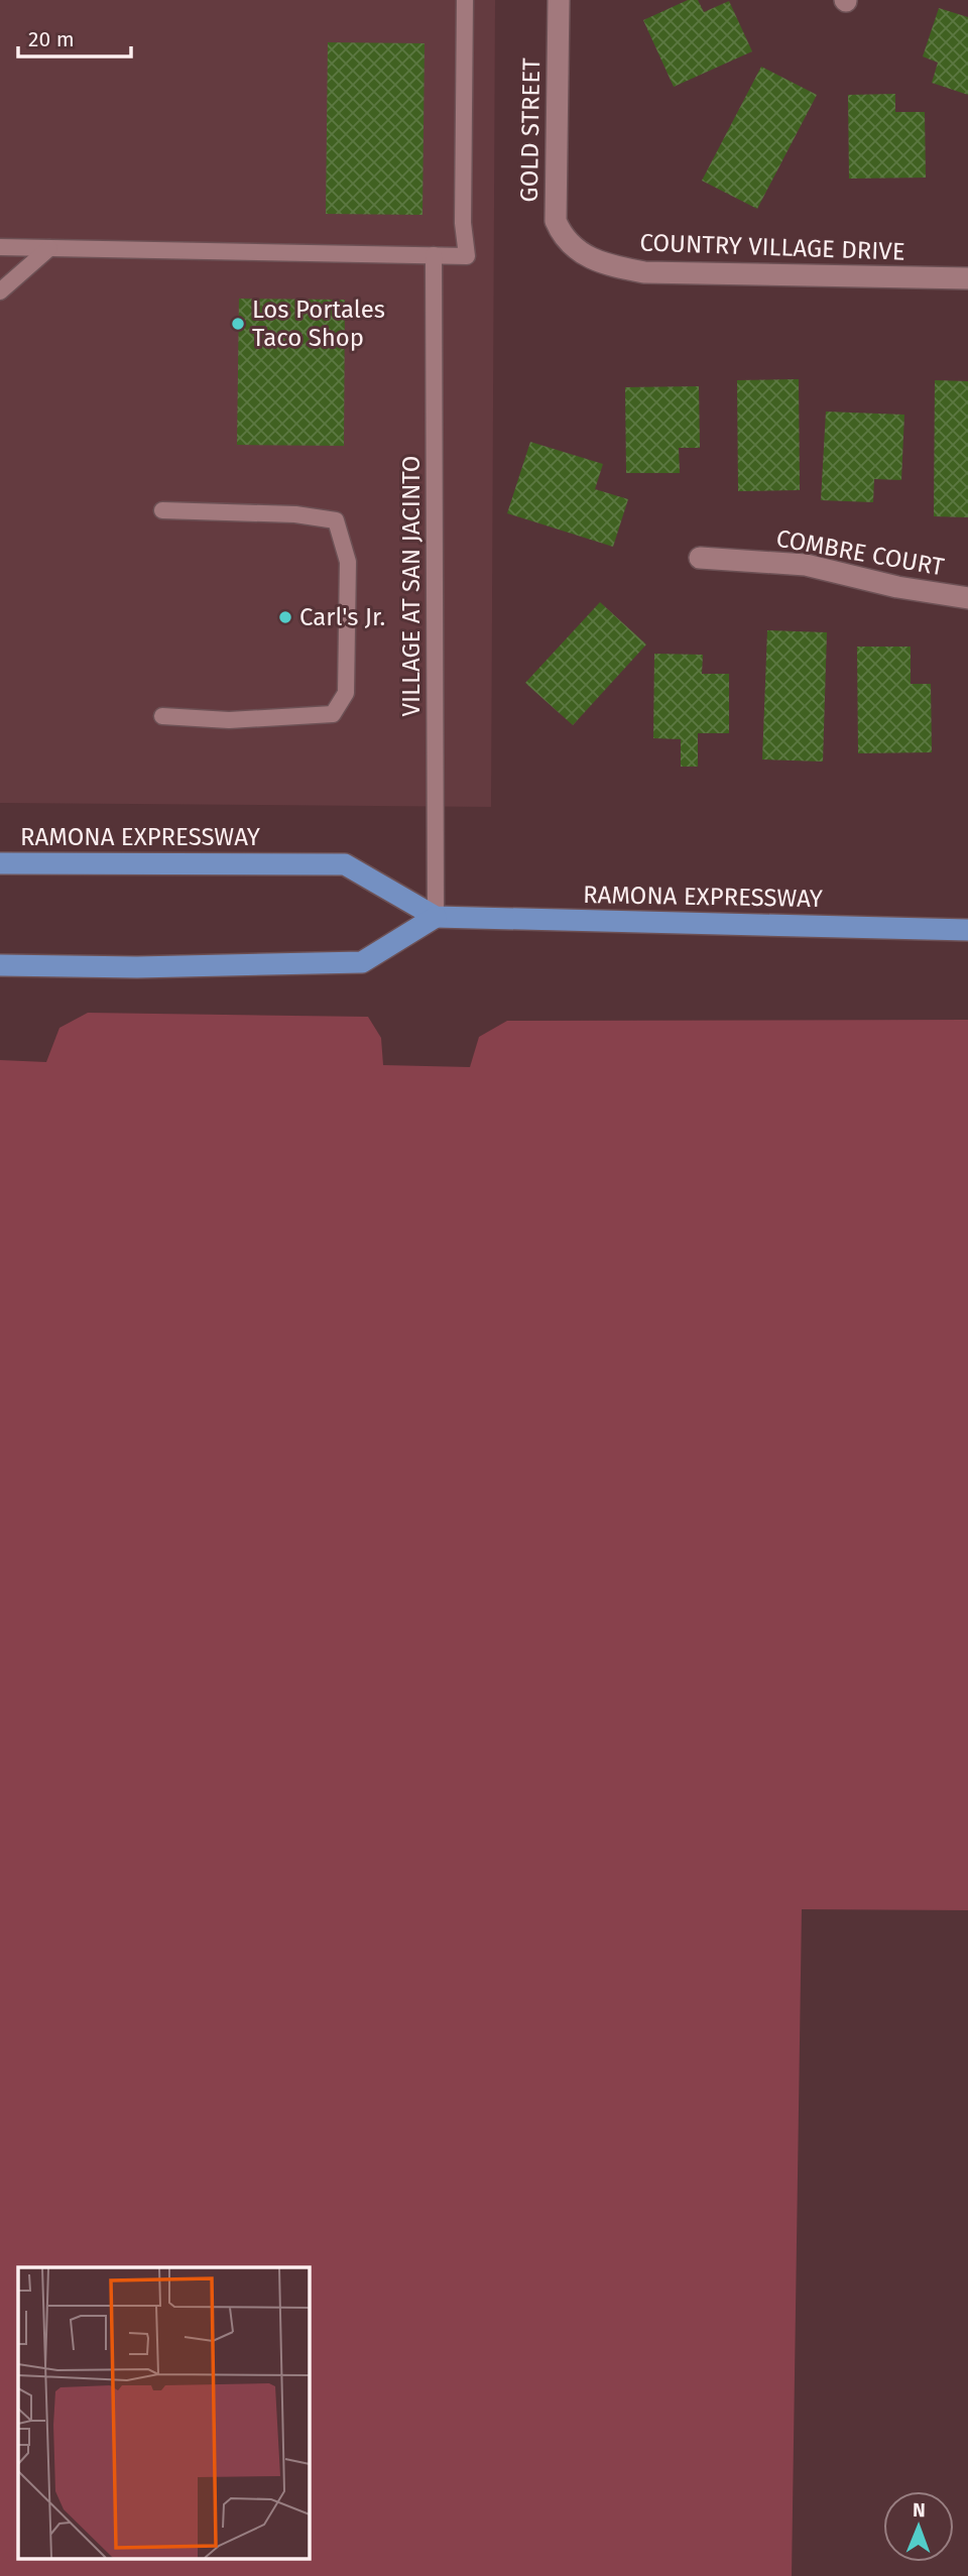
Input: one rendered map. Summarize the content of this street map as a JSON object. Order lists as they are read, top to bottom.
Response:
{
  "streets": {
    "main road": ["RAMONA EXPRESSWAY"],
    "street": ["GOLD STREET", "COUNTRY VILLAGE DRIVE", "COMBRE COURT"],
    "lane": ["VILLAGE AT SAN JACINTO"]
  },
  "crossings": [
    ["GOLD STREET", "COUNTRY VILLAGE DRIVE"],
    ["VILLAGE AT SAN JACINTO", "RAMONA EXPRESSWAY"]
  ],
  "places": ["Los Portales Taco Shop", "Carl's Jr."],
  "scale_bar": "20 m",
  "north": "top"
}
